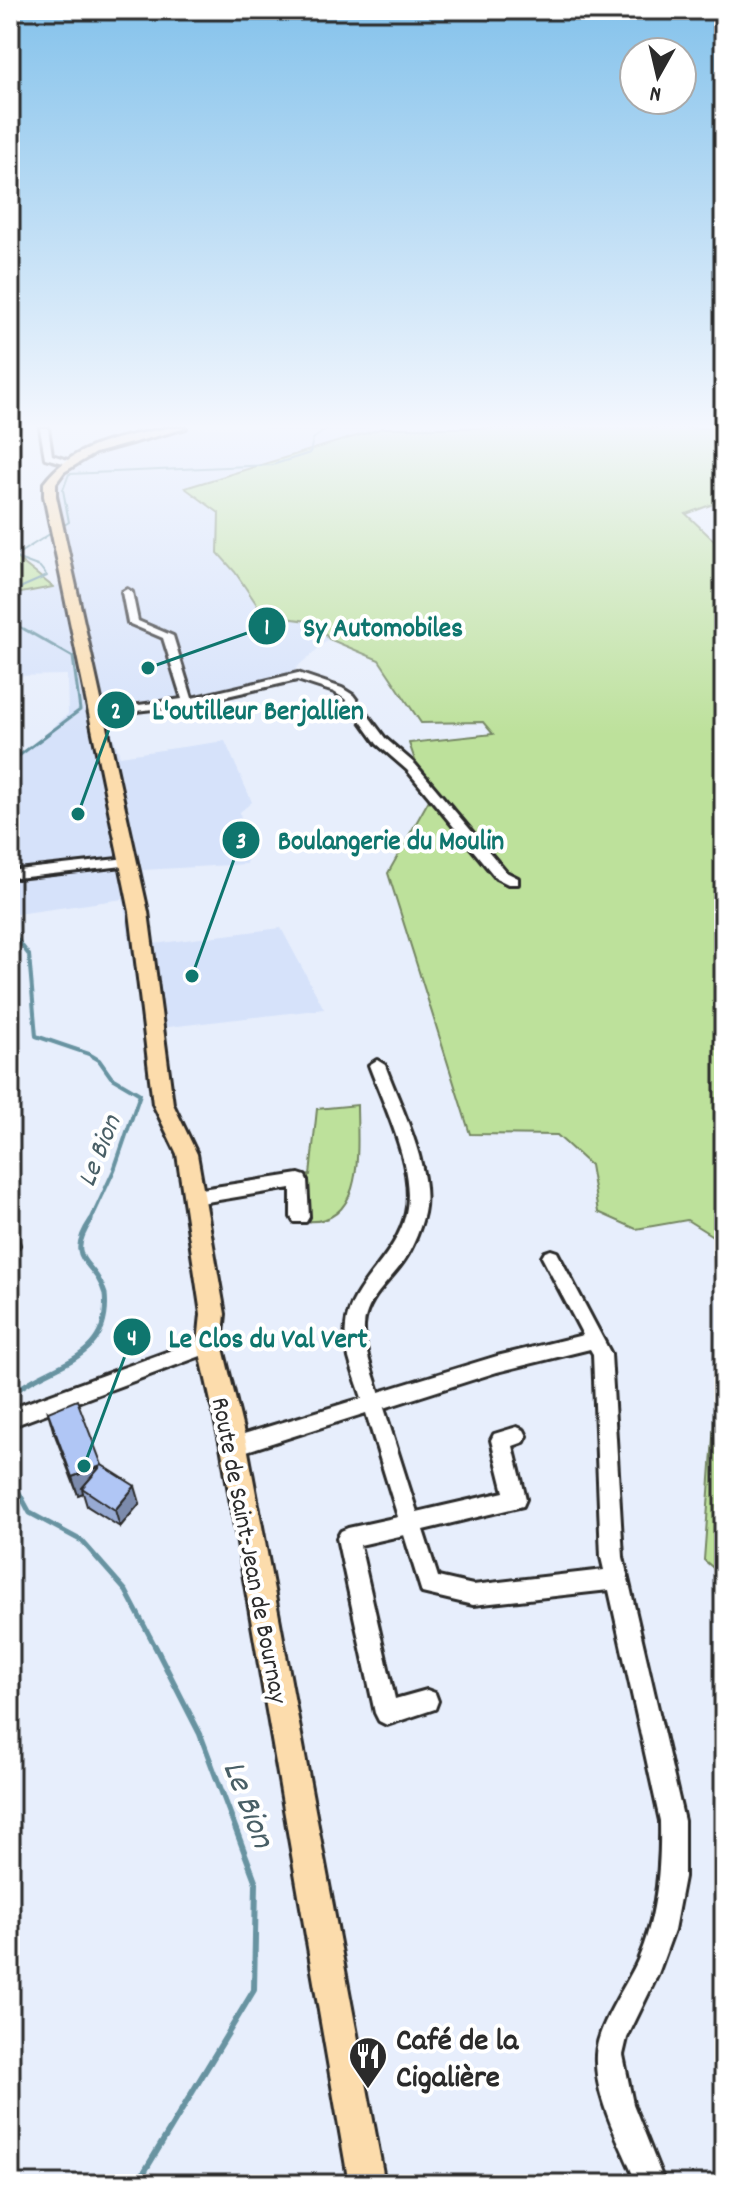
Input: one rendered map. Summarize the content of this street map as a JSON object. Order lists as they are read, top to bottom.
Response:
{
  "streets": {
    "main road": ["Route de Saint-Jean de Bournay"]
  },
  "water": ["Le Bion"],
  "places": {
    "other": [
      "Sy Automobiles",
      "L'outilleur Berjallien",
      "Boulangerie du Moulin",
      "Le Clos du Val Vert"
    ],
    "restaurant": ["Café de la Cigalière"]
  },
  "north": "bottom"
}
